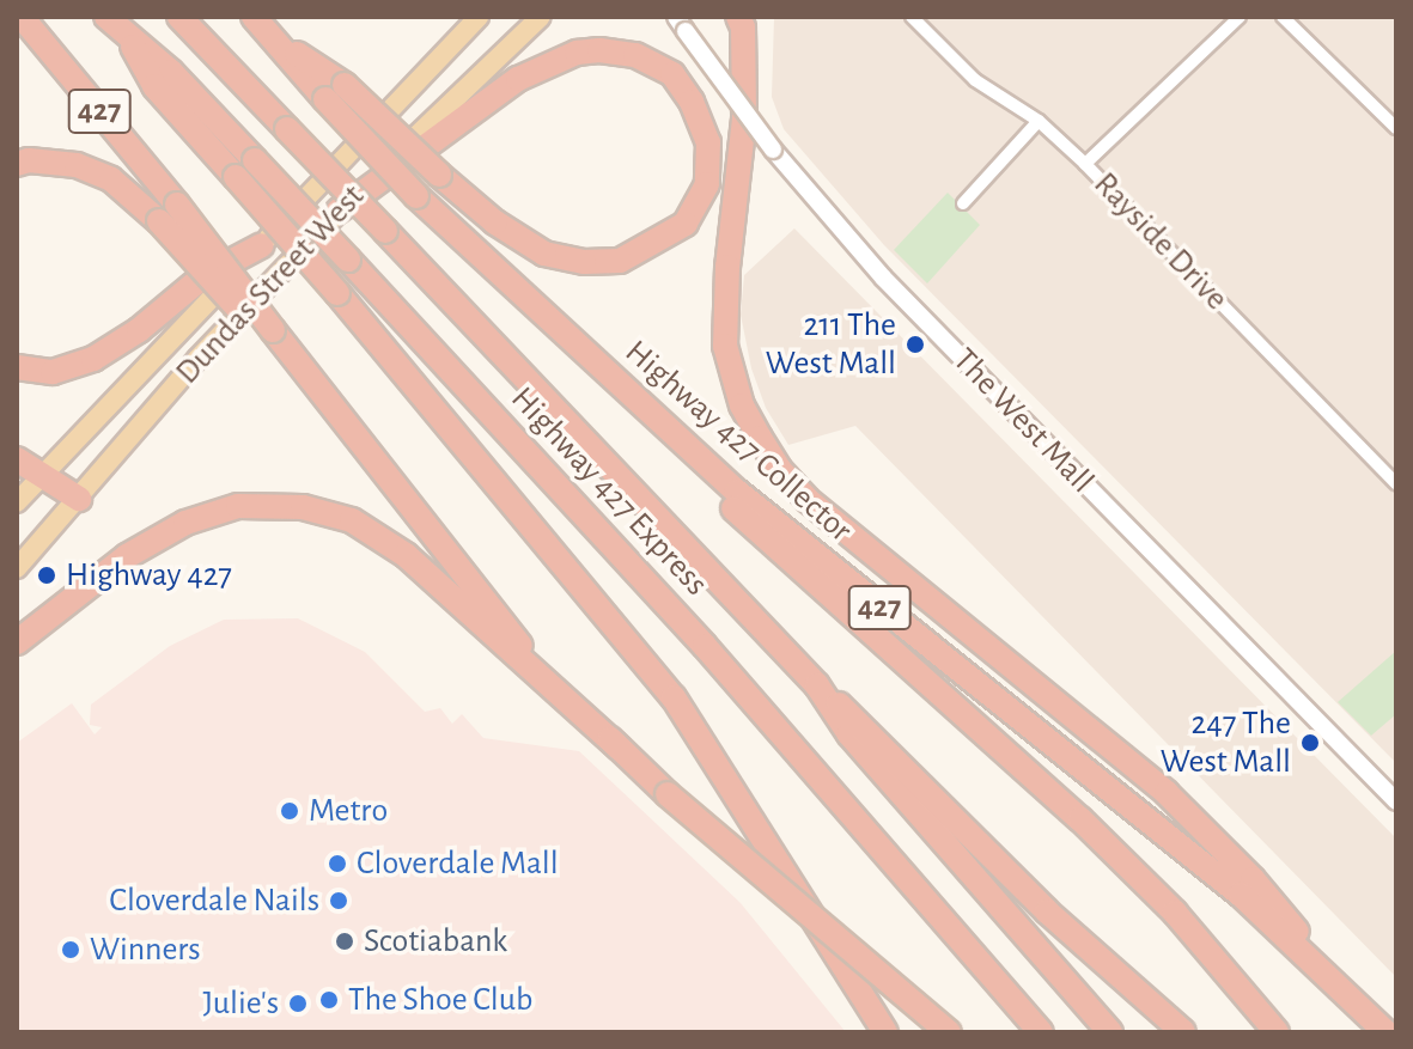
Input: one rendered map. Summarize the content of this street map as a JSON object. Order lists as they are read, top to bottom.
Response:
{
  "streets": {
    "highway": ["427", "Highway 427 Collector", "Highway 427 Express"],
    "main road": ["Dundas Street West", "The West Mall"],
    "street": ["Rayside Drive"]
  },
  "places": [
    "211 The West Mall",
    "Highway 427",
    "247 The West Mall",
    "Metro",
    "Cloverdale Mall",
    "Cloverdale Nails",
    "Scotiabank",
    "Winners",
    "The Shoe Club",
    "Julie's"
  ]
}
